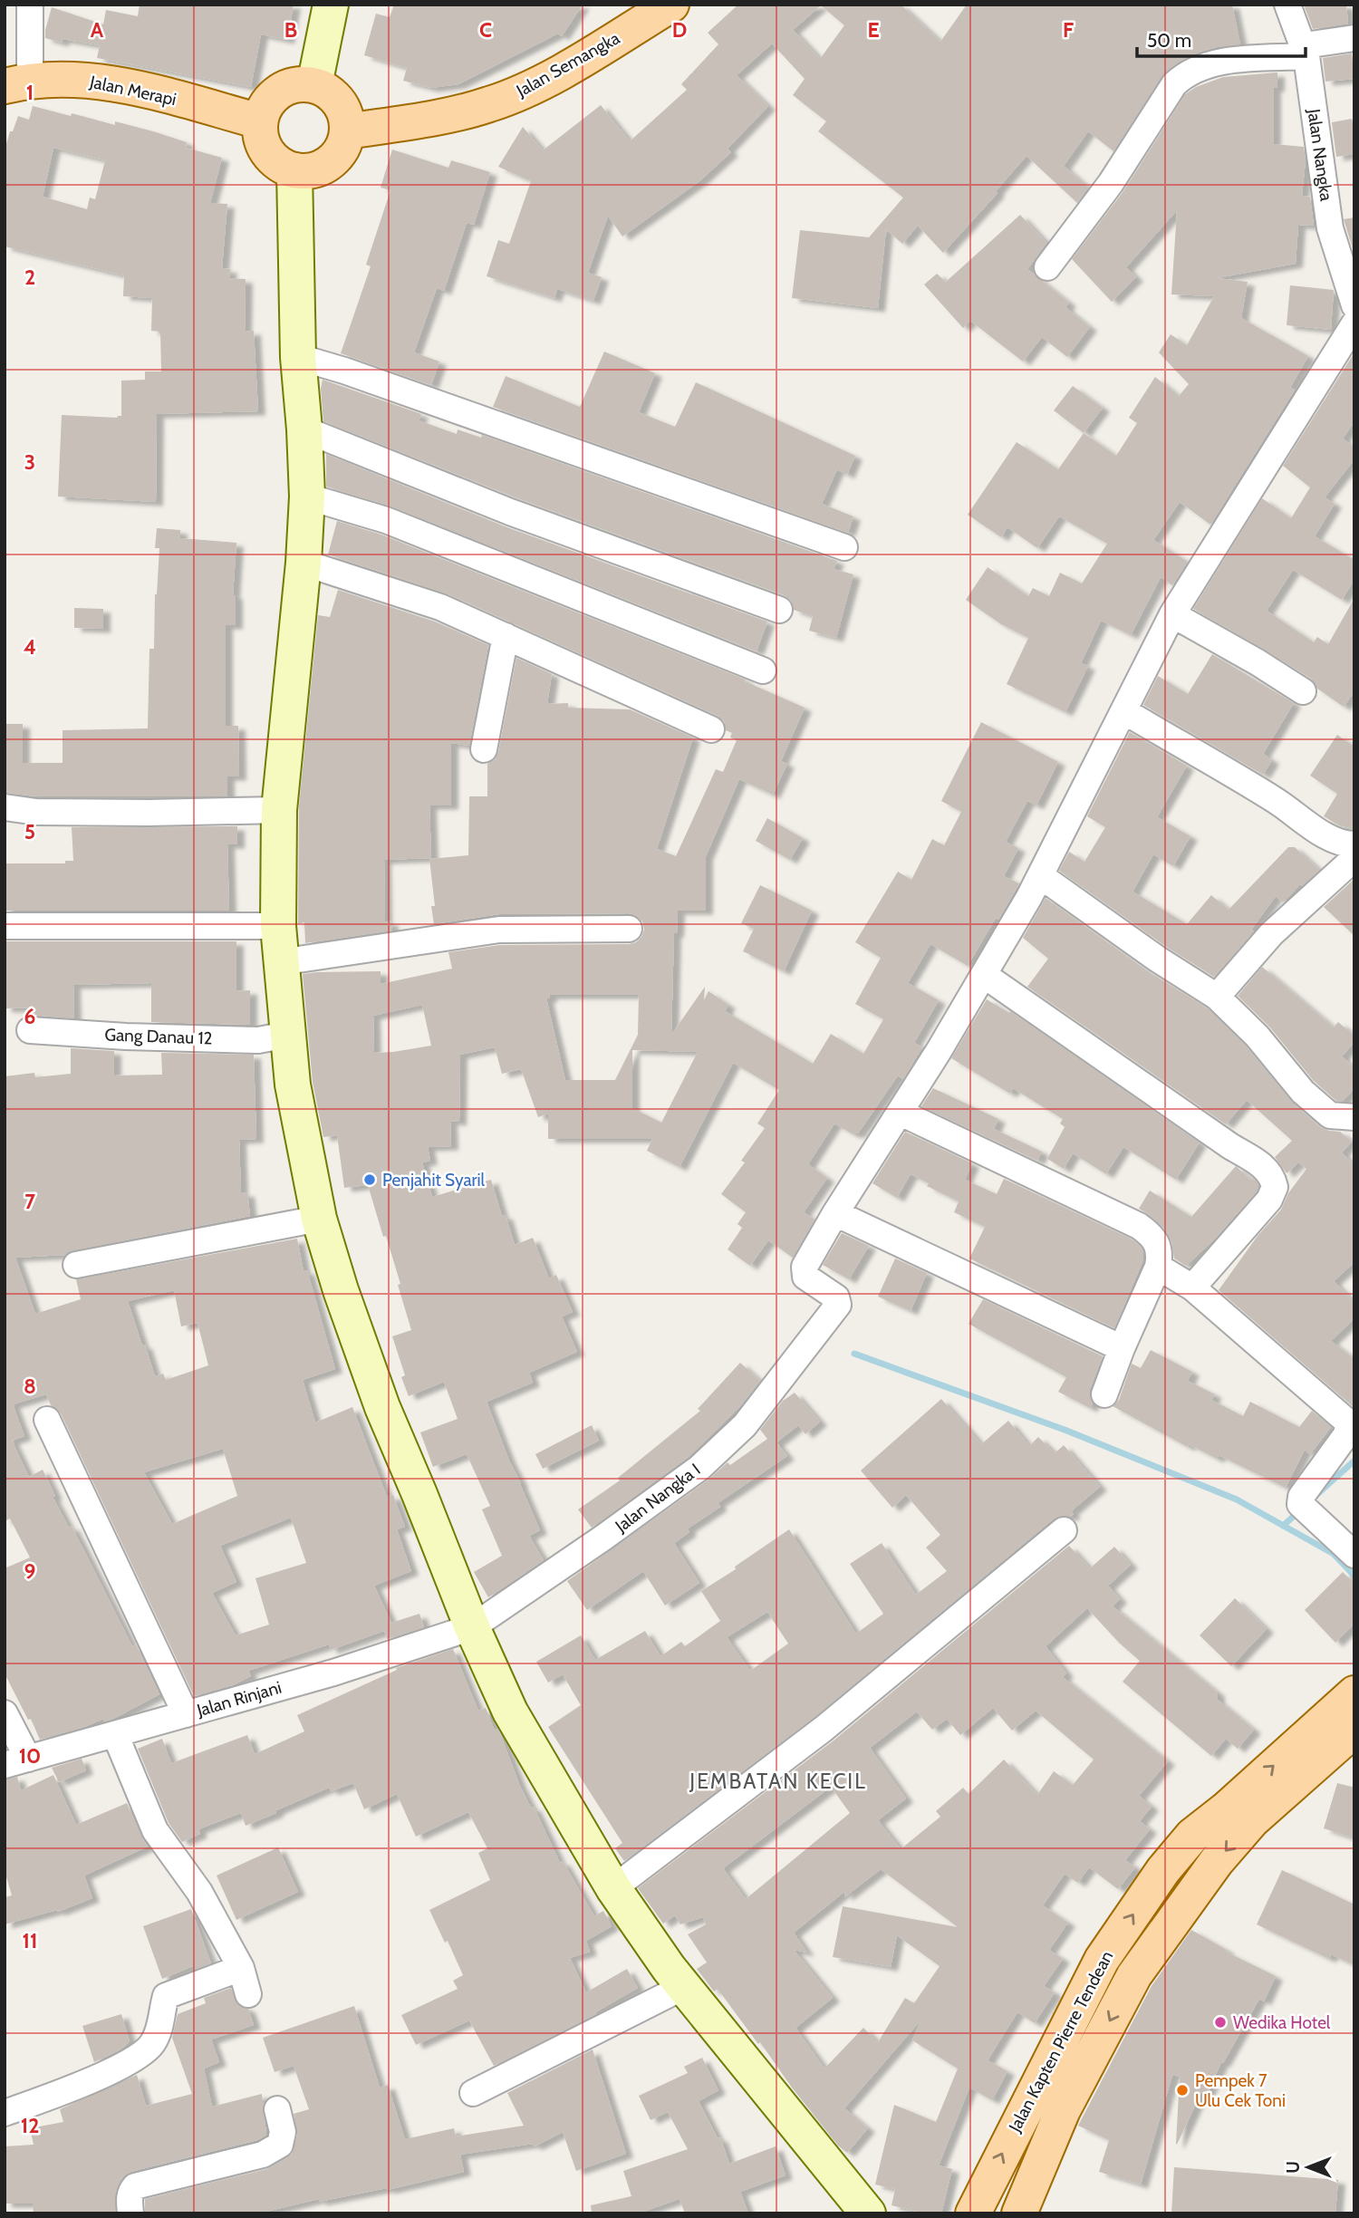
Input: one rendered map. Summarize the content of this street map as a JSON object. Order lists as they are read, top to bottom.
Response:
{
  "streets": {
    "main road": ["Jalan Semangka", "Jalan Merapi", "Jalan Kapten Pierre Tendean"],
    "street": [
      "Jalan Nangka",
      "Gang Danau 12",
      "Jalan Nangka I",
      "Jalan Rinjani"
    ]
  },
  "crossings": [
    ["Jalan Semangka", "Jalan Merapi"],
    ["Jalan Nangka I", "Jalan Rinjani"]
  ],
  "districts": ["JEMBATAN KECIL"],
  "places": ["Penjahit Syaril", "Wedika Hotel", "Pempek 7 Ulu Cek Toni"],
  "scale_bar": "50 m",
  "north": "left",
  "grid": {
    "columns": [
      "A",
      "B",
      "C",
      "D",
      "E",
      "F"
    ],
    "rows": [
      "1",
      "2",
      "3",
      "4",
      "5",
      "6",
      "7",
      "8",
      "9",
      "10",
      "11",
      "12"
    ]
  }
}
